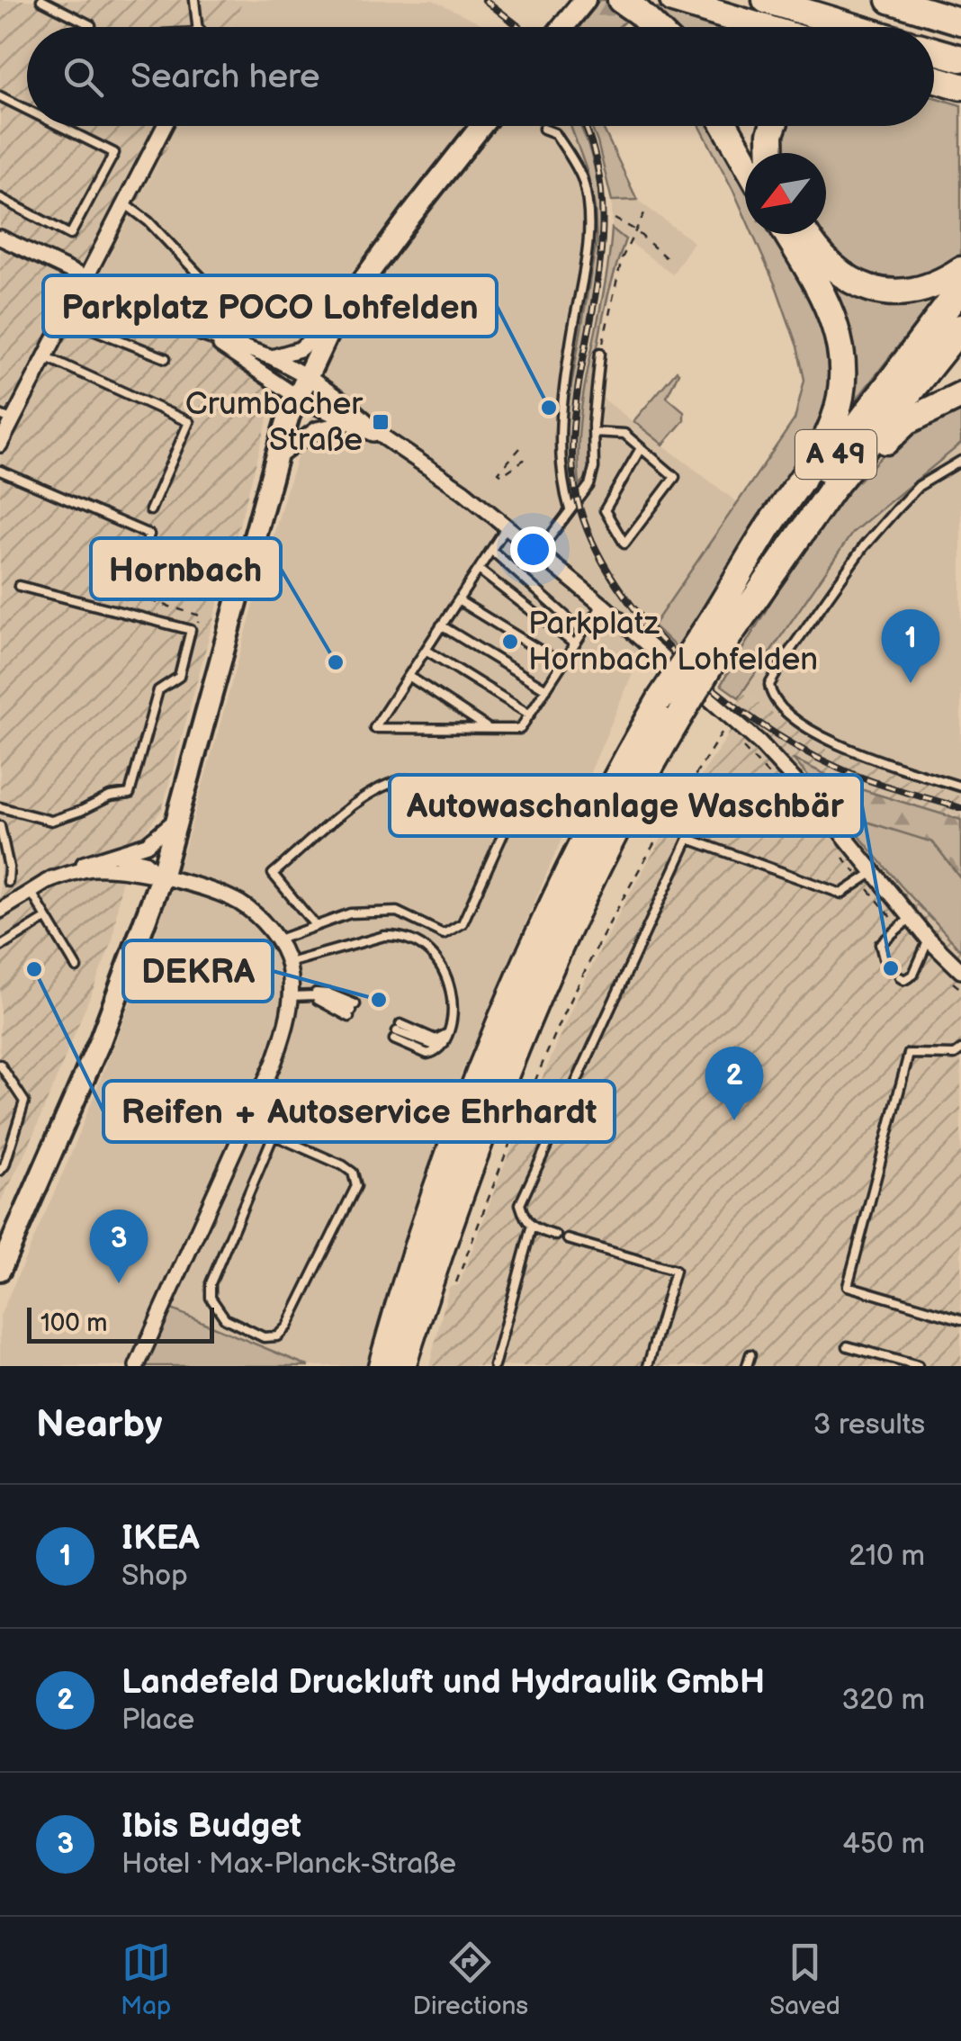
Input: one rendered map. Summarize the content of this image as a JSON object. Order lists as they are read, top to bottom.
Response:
{
  "streets": {
    "highway": ["A 49"]
  },
  "places": {
    "other": [
      "Parkplatz POCO Lohfelden",
      "Parkplatz Hornbach Lohfelden",
      "Hornbach",
      "Autowaschanlage Waschbär",
      "Reifen + Autoservice Ehrhardt",
      "DEKRA"
    ],
    "transit": ["Crumbacher Straße"]
  },
  "scale_bar": "100 m",
  "north": "bottom left",
  "page": {
    "search": "Search here",
    "pins": ["1", "2", "3"],
    "scale": "100 m",
    "heading": ["Nearby", "3 results"],
    "list": [
      {
        "mark": "1",
        "name": "IKEA",
        "note": "Shop",
        "value": "210 m"
      },
      {
        "mark": "2",
        "name": "Landefeld Druckluft und Hydraulik GmbH",
        "note": "Place",
        "value": "320 m"
      },
      {
        "mark": "3",
        "name": "Ibis Budget",
        "note": "Hotel · Max-Planck-Straße",
        "value": "450 m"
      }
    ],
    "nav": ["Map", "Directions", "Saved"]
  }
}
